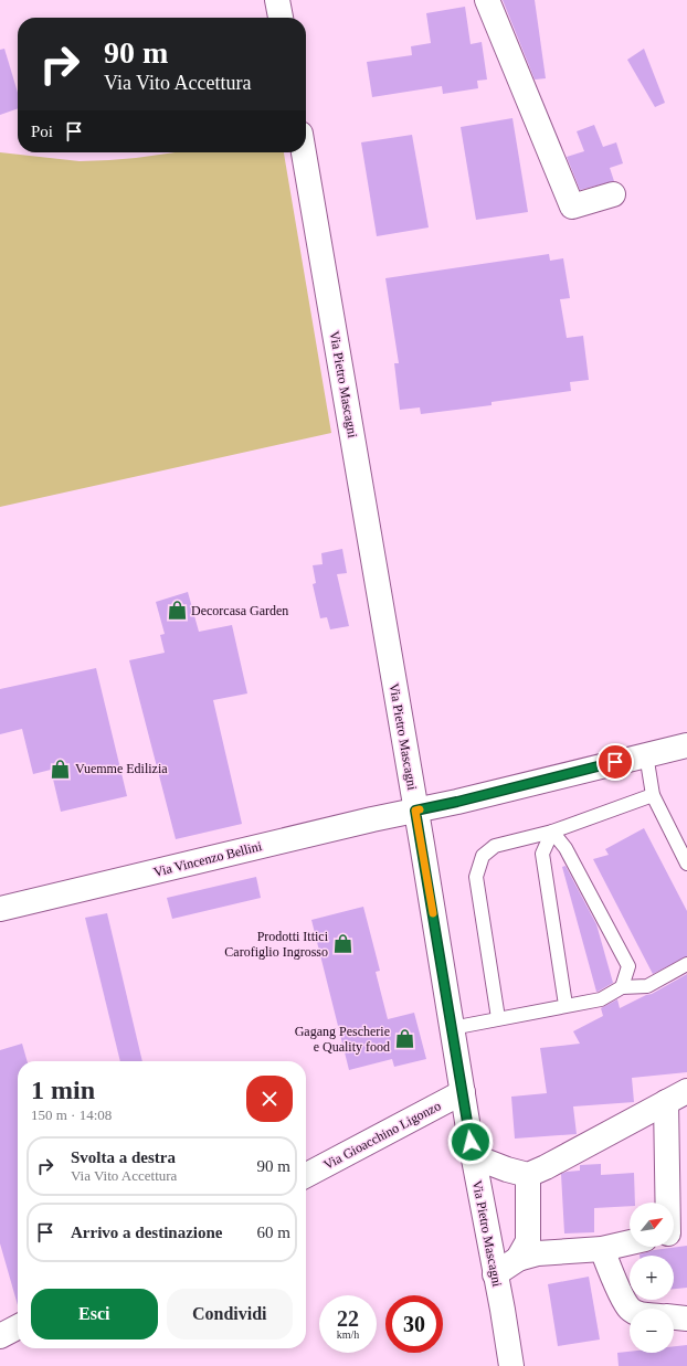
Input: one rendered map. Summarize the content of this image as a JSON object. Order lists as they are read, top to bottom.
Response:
{
  "streets": {
    "street": ["Via Pietro Mascagni", "Via Vincenzo Bellini", "Via Gioacchino Ligonzo"]
  },
  "crossings": [
    ["Via Pietro Mascagni", "Via Vincenzo Bellini"],
    ["Via Pietro Mascagni", "Via Gioacchino Ligonzo"]
  ],
  "places": {
    "shop": [
      "Decorcasa Garden",
      "Vuemme Edilizia",
      "Prodotti Ittici Carofiglio Ingrosso",
      "Gagang Pescherie e Quality food"
    ]
  },
  "north": "top right",
  "page": {
    "turn": ["90 m", "Via Vito Accettura"],
    "then": "Poi",
    "heading": ["1 min", "150 m · 14:08"],
    "list": [
      {
        "name": "Svolta a destra",
        "note": "Via Vito Accettura",
        "value": "90 m"
      },
      {
        "name": "Arrivo a destinazione",
        "value": "60 m"
      }
    ],
    "map_buttons": ["+", "−"],
    "buttons": ["Esci", "Condividi"],
    "speed": "22 km/h",
    "limit": "30"
  }
}
